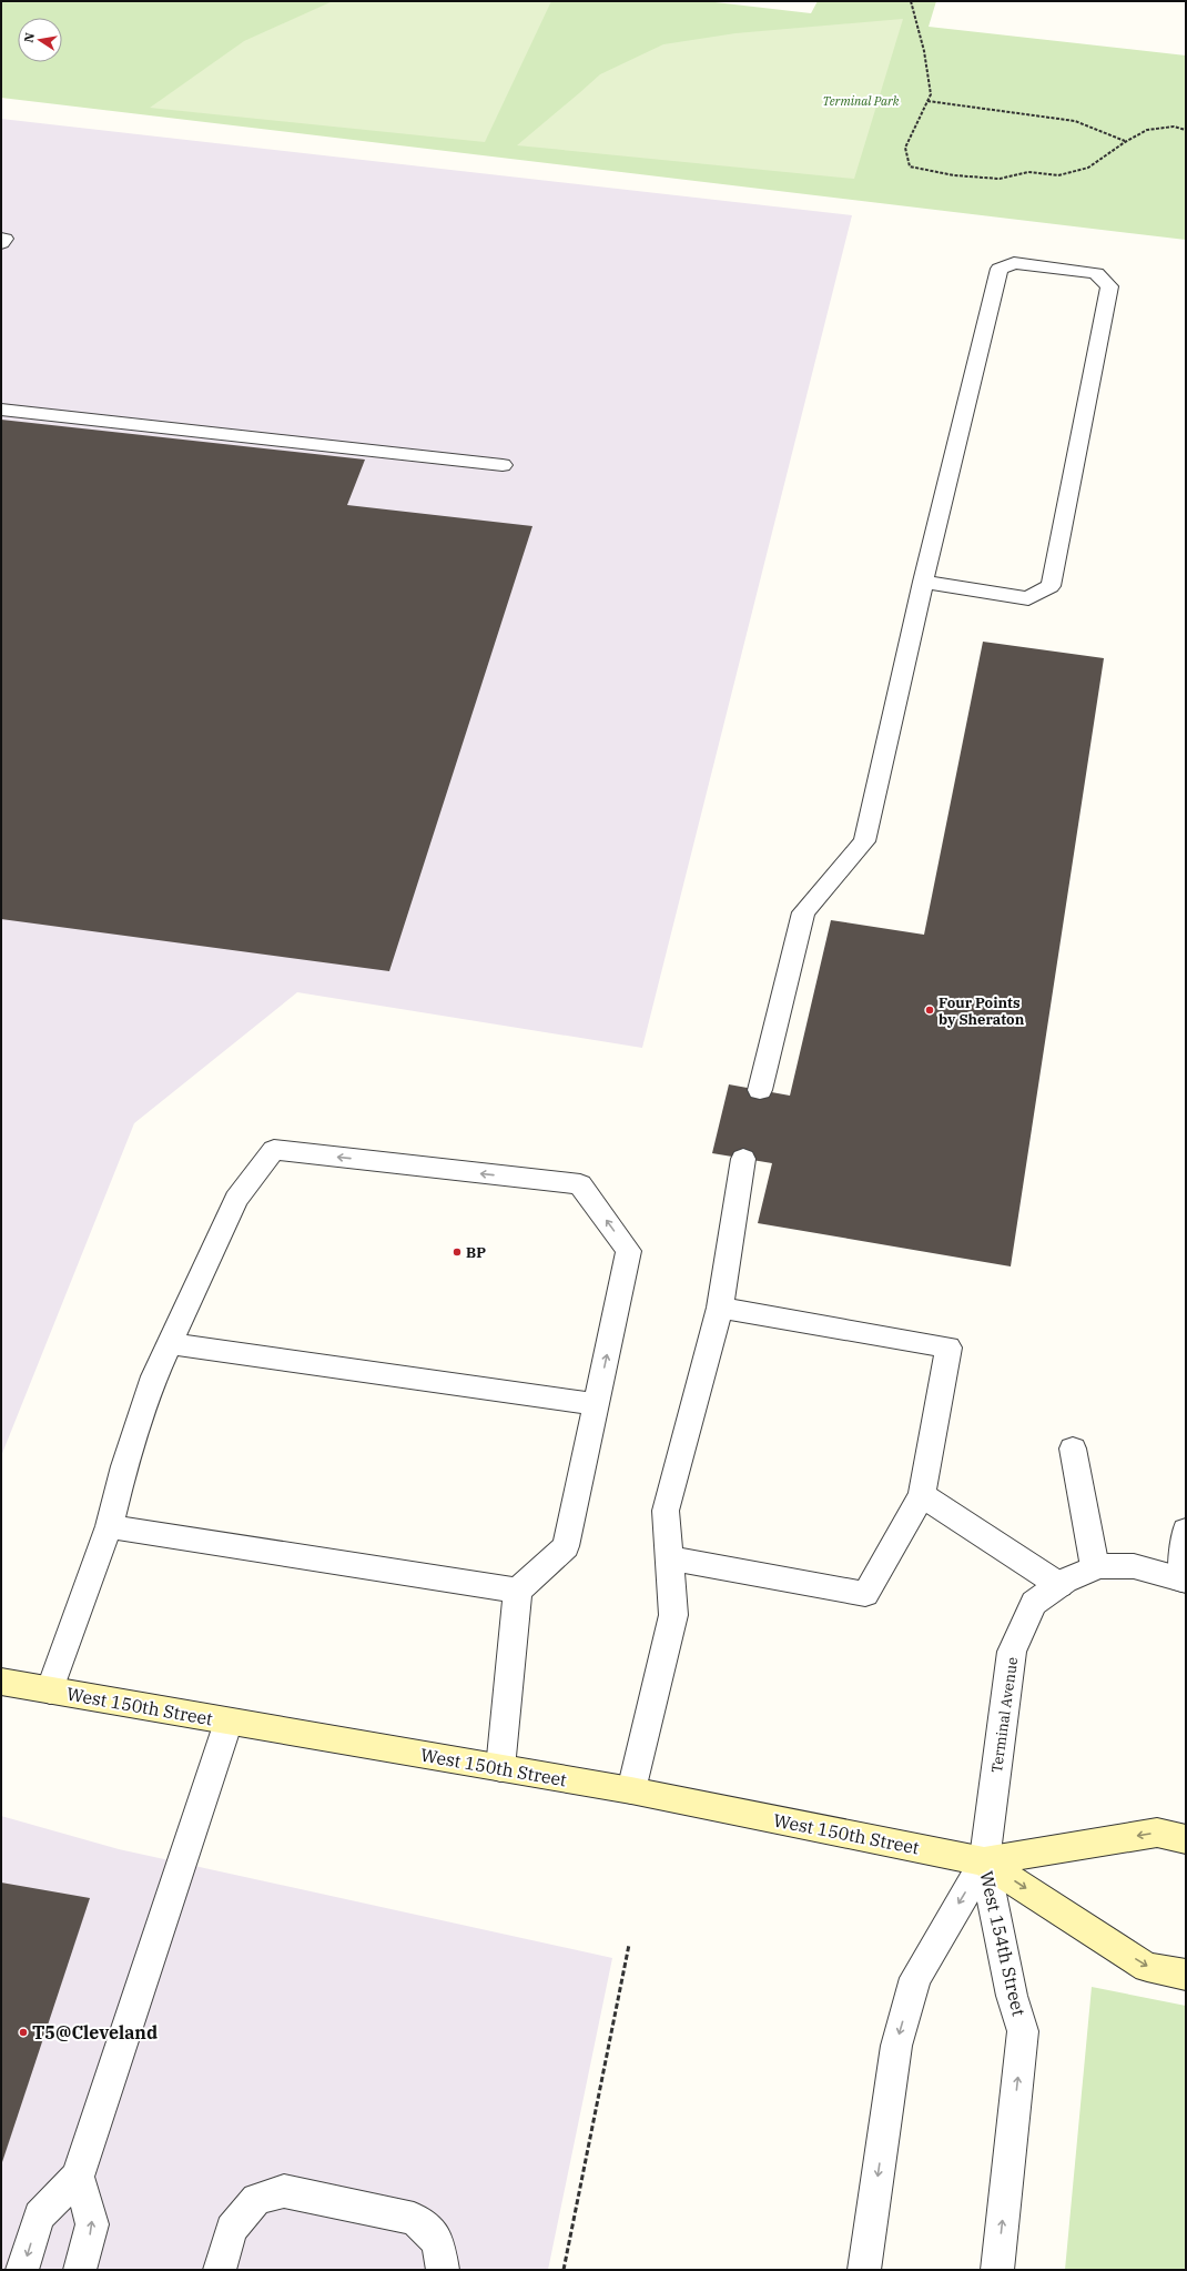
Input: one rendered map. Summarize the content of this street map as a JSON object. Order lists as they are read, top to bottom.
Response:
{
  "streets": {
    "main road": ["West 150th Street"],
    "street": ["Terminal Avenue", "West 154th Street"]
  },
  "crossings": [
    ["West 150th Street", "Terminal Avenue"],
    ["West 150th Street", "West 154th Street"],
    ["Terminal Avenue", "West 154th Street"]
  ],
  "parks": ["Terminal Park"],
  "places": ["Four Points by Sheraton", "BP", "T5@Cleveland"],
  "north": "left"
}
